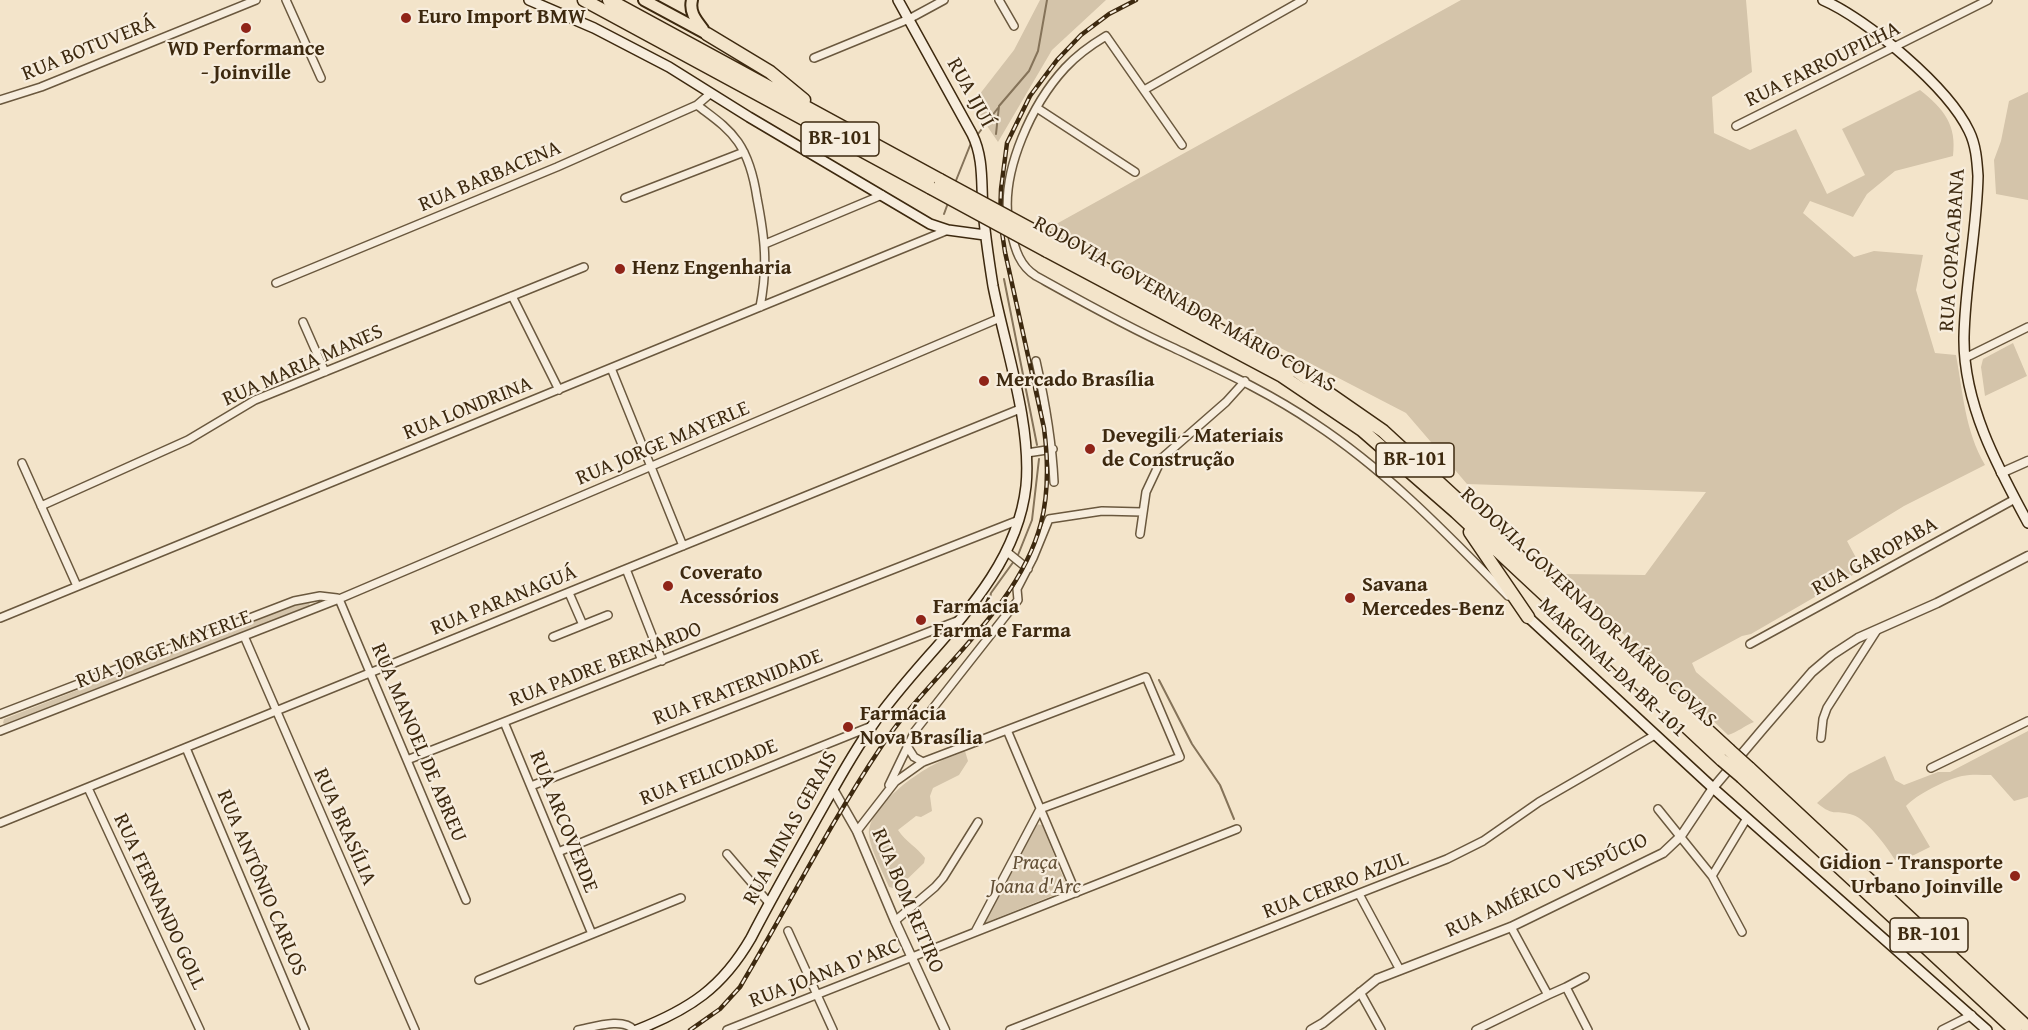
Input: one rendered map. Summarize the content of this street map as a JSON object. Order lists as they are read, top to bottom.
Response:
{
  "streets": {
    "highway": ["BR-101", "RODOVIA GOVERNADOR MÁRIO COVAS"],
    "main road": [
      "RUA IJUÍ",
      "RUA COPACABANA",
      "MARGINAL DA BR-101",
      "RUA MINAS GERAIS"
    ],
    "street": [
      "RUA BOTUVERÁ",
      "RUA FARROUPILHA",
      "RUA BARBACENA",
      "RUA MARIA MANES",
      "RUA LONDRINA",
      "RUA JORGE MAYERLE",
      "RUA GAROPABA",
      "RUA PARANAGUÁ",
      "RUA PADRE BERNARDO",
      "RUA FRATERNIDADE",
      "RUA MANOEL DE ABREU",
      "RUA FELICIDADE",
      "RUA ARCOVERDE",
      "RUA BRASÍLIA",
      "RUA ANTÔNIO CARLOS",
      "RUA CERRO AZUL",
      "RUA AMÉRICO VESPÚCIO",
      "RUA BOM RETIRO",
      "RUA FERNANDO GOLL",
      "RUA JOANA D'ARC"
    ]
  },
  "crossings": [
    ["RUA FARROUPILHA", "RUA COPACABANA"],
    ["RUA IJUÍ", "RUA MINAS GERAIS"],
    ["RUA COPACABANA", "RUA GAROPABA"],
    ["RUA JORGE MAYERLE", "RUA MANOEL DE ABREU"],
    ["RUA JORGE MAYERLE", "RUA BRASÍLIA"],
    ["RUA JORGE MAYERLE", "RUA MINAS GERAIS"],
    ["RUA PARANAGUÁ", "RUA MANOEL DE ABREU"],
    ["RUA PARANAGUÁ", "RUA BRASÍLIA"],
    ["RUA PARANAGUÁ", "RUA MINAS GERAIS"],
    ["RUA PARANAGUÁ", "RUA ANTÔNIO CARLOS"],
    ["RUA PARANAGUÁ", "RUA FERNANDO GOLL"],
    ["RUA PADRE BERNARDO", "RUA MANOEL DE ABREU"],
    ["RUA PADRE BERNARDO", "RUA ARCOVERDE"],
    ["RUA PADRE BERNARDO", "RUA MINAS GERAIS"],
    ["MARGINAL DA BR-101", "RUA CERRO AZUL"],
    ["MARGINAL DA BR-101", "RUA AMÉRICO VESPÚCIO"],
    ["RUA FRATERNIDADE", "RUA ARCOVERDE"],
    ["RUA FRATERNIDADE", "RUA MINAS GERAIS"],
    ["RUA FELICIDADE", "RUA ARCOVERDE"],
    ["RUA FELICIDADE", "RUA MINAS GERAIS"],
    ["RUA MINAS GERAIS", "RUA BOM RETIRO"],
    ["RUA BOM RETIRO", "RUA JOANA D'ARC"]
  ],
  "parks": ["Praça Joana d'Arc"],
  "places": [
    "Euro Import BMW",
    "WD Performance - Joinville",
    "Henz Engenharia",
    "Mercado Brasília",
    "Devegili - Materiais de Construção",
    "Coverato Acessórios",
    "Savana Mercedes-Benz",
    "Farmácia Farma e Farma",
    "Farmácia Nova Brasília",
    "Gidion - Transporte Urbano Joinville"
  ]
}
